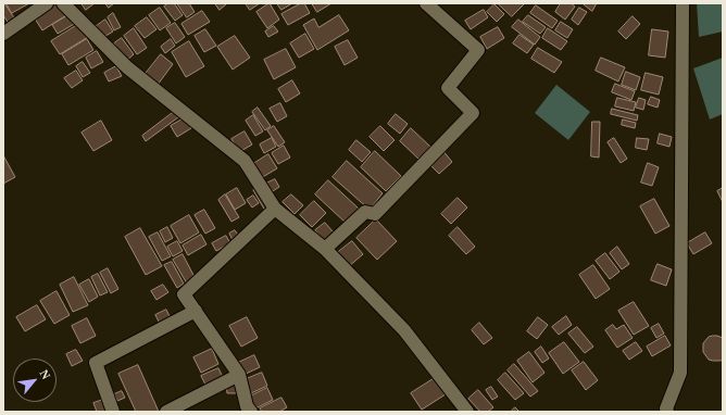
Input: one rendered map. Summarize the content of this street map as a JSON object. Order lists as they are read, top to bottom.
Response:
{
  "north": "top right"
}
